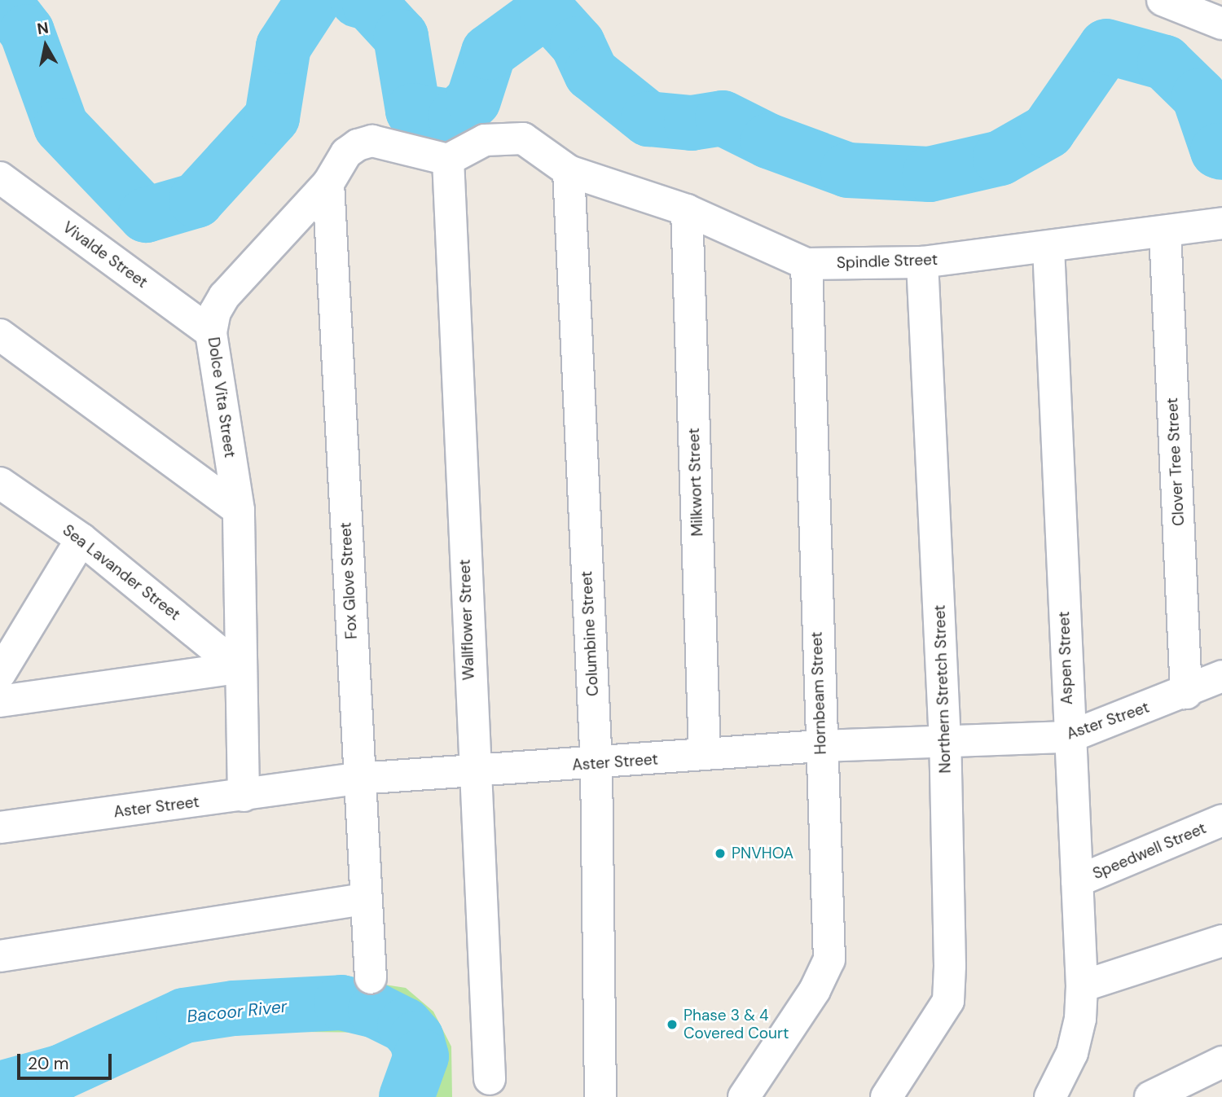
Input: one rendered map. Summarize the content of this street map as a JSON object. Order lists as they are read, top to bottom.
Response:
{
  "streets": {
    "street": [
      "Vivalde Street",
      "Spindle Street",
      "Dolce Vita Street",
      "Clover Tree Street",
      "Milkwort Street",
      "Sea Lavander Street",
      "Fox Glove Street",
      "Wallflower Street",
      "Columbine Street",
      "Aspen Street",
      "Northern Stretch Street",
      "Hornbeam Street",
      "Aster Street",
      "Speedwell Street"
    ]
  },
  "crossings": [
    ["Vivalde Street", "Dolce Vita Street"],
    ["Spindle Street", "Dolce Vita Street"],
    ["Spindle Street", "Clover Tree Street"],
    ["Spindle Street", "Milkwort Street"],
    ["Spindle Street", "Wallflower Street"],
    ["Spindle Street", "Columbine Street"],
    ["Spindle Street", "Aspen Street"],
    ["Spindle Street", "Northern Stretch Street"],
    ["Spindle Street", "Hornbeam Street"],
    ["Dolce Vita Street", "Sea Lavander Street"],
    ["Dolce Vita Street", "Fox Glove Street"],
    ["Dolce Vita Street", "Wallflower Street"],
    ["Dolce Vita Street", "Aster Street"],
    ["Clover Tree Street", "Aster Street"],
    ["Milkwort Street", "Aster Street"],
    ["Fox Glove Street", "Aster Street"],
    ["Wallflower Street", "Aster Street"],
    ["Columbine Street", "Aster Street"],
    ["Aspen Street", "Aster Street"],
    ["Aspen Street", "Speedwell Street"],
    ["Northern Stretch Street", "Aster Street"],
    ["Hornbeam Street", "Aster Street"]
  ],
  "water": ["Bacoor River"],
  "places": ["PNVHOA", "Phase 3 & 4 Covered Court"],
  "scale_bar": "20 m",
  "north": "top"
}
